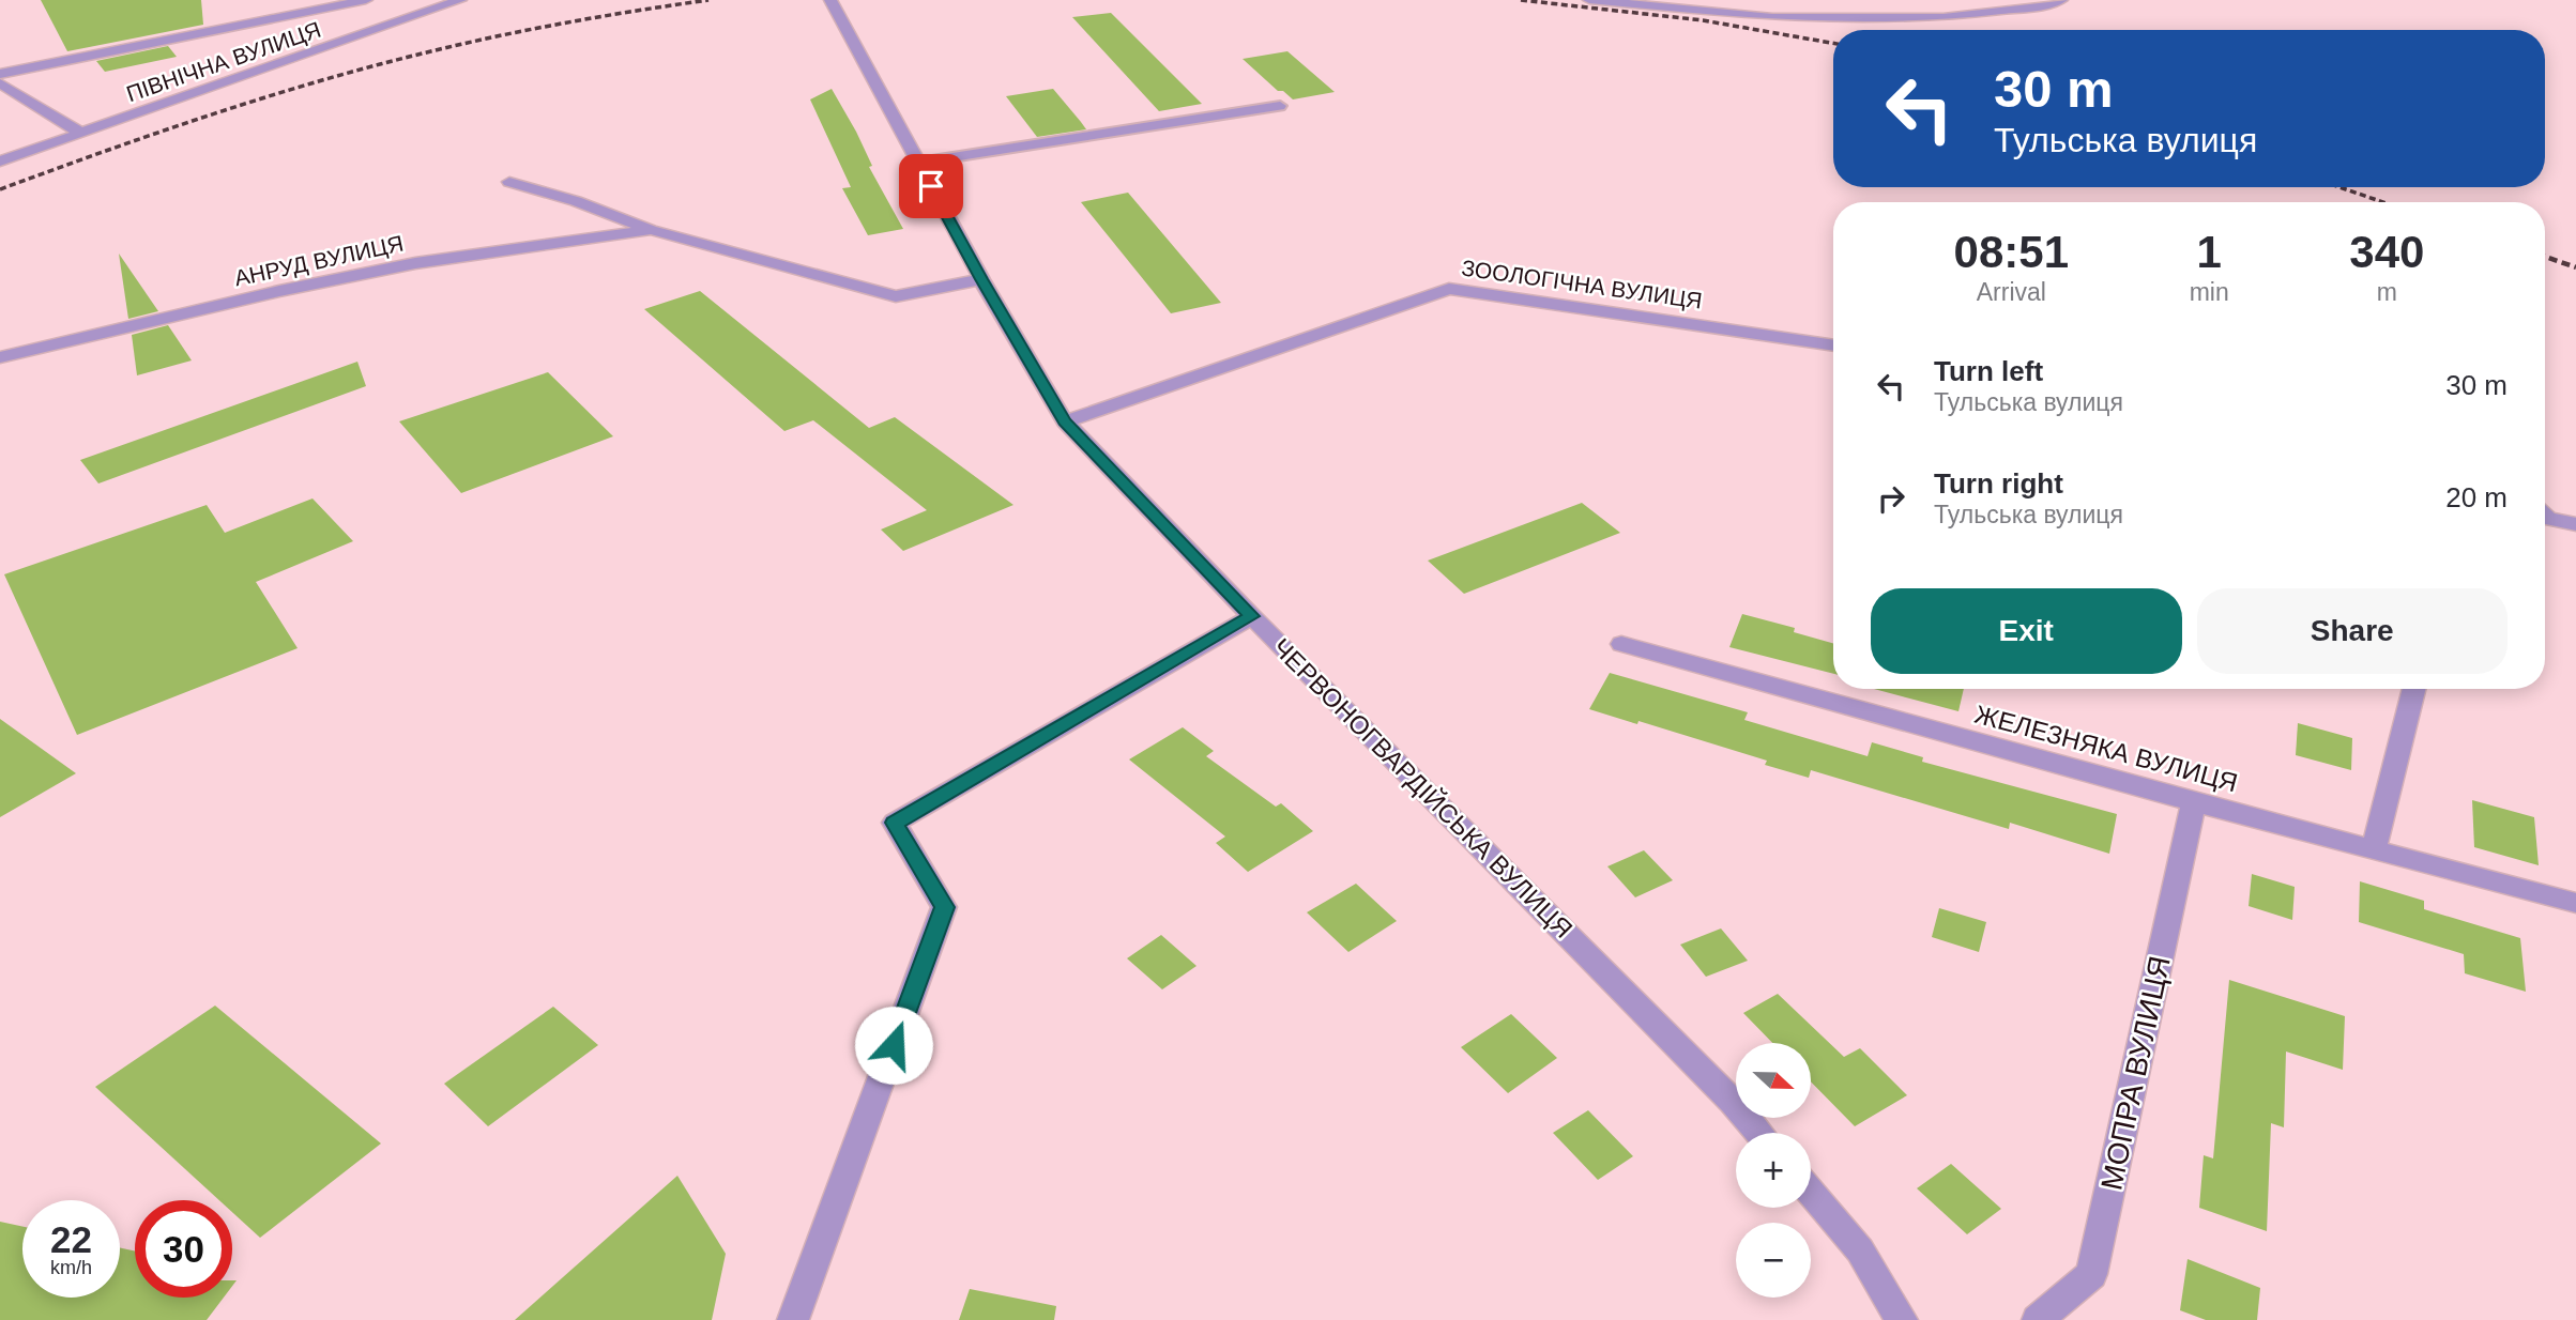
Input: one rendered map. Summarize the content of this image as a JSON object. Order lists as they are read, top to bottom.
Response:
{
  "streets": {
    "street": [
      "ПІВНІЧНА ВУЛИЦЯ",
      "АНРУД ВУЛИЦЯ",
      "ЗООЛОГІЧНА ВУЛИЦЯ",
      "ЖЕЛЕЗНЯКА ВУЛИЦЯ",
      "ЧЕРВОНОГВАРДІЙСЬКА ВУЛИЦЯ",
      "МОПРА ВУЛИЦЯ"
    ]
  },
  "crossings": [
    ["ЗООЛОГІЧНА ВУЛИЦЯ", "ЧЕРВОНОГВАРДІЙСЬКА ВУЛИЦЯ"],
    ["ЖЕЛЕЗНЯКА ВУЛИЦЯ", "МОПРА ВУЛИЦЯ"]
  ],
  "north": "right",
  "page": {
    "turn": ["30 m", "Тульська вулиця"],
    "eta": [
      "08:51",
      "Arrival",
      "1",
      "min",
      "340",
      "m"
    ],
    "list": [
      {
        "name": "Turn left",
        "note": "Тульська вулиця",
        "value": "30 m"
      },
      {
        "name": "Turn right",
        "note": "Тульська вулиця",
        "value": "20 m"
      }
    ],
    "buttons": ["Exit", "Share"],
    "map_buttons": ["+", "−"],
    "speed": "22 km/h",
    "limit": "30"
  }
}
